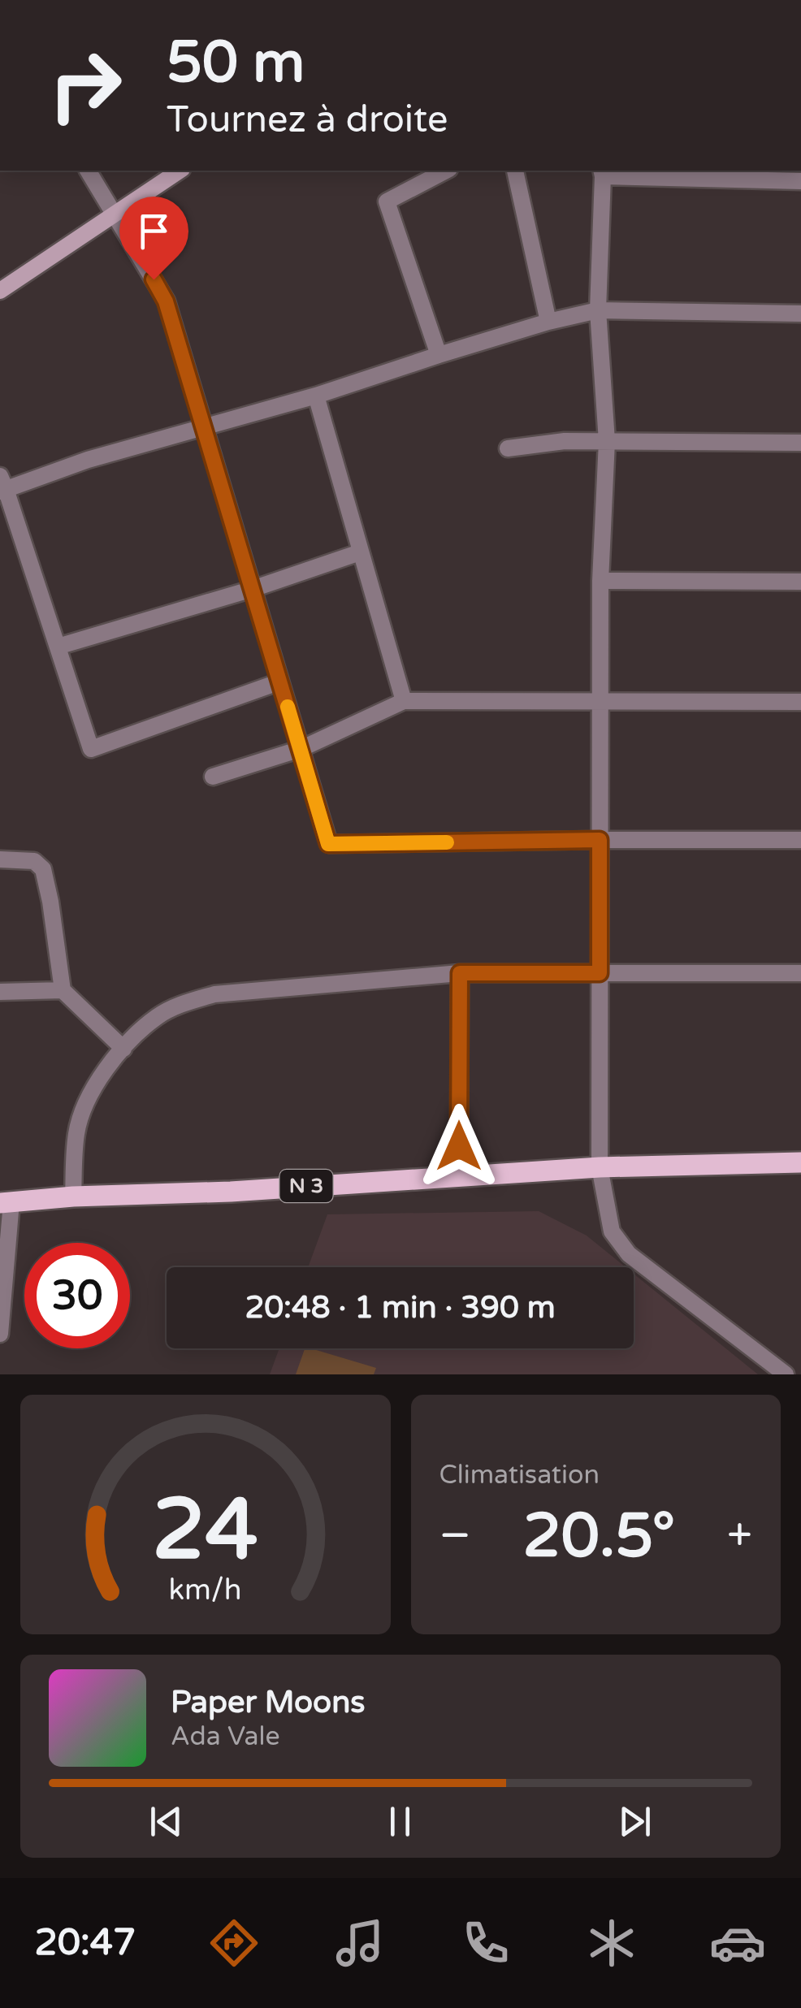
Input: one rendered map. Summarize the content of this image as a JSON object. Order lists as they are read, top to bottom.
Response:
{
  "streets": {
    "main road": ["N 3"]
  },
  "page": {
    "turn": ["50 m", "Tournez à droite"],
    "limit": "30",
    "trip": "20:48 · 1 min · 390 m",
    "tile": "Climatisation",
    "heat": ["−", "20.5°", "+"],
    "song": ["Paper Moons", "Ada Vale"],
    "tabs": "20:47",
    "gauge": ["24", "km/h"]
  }
}
